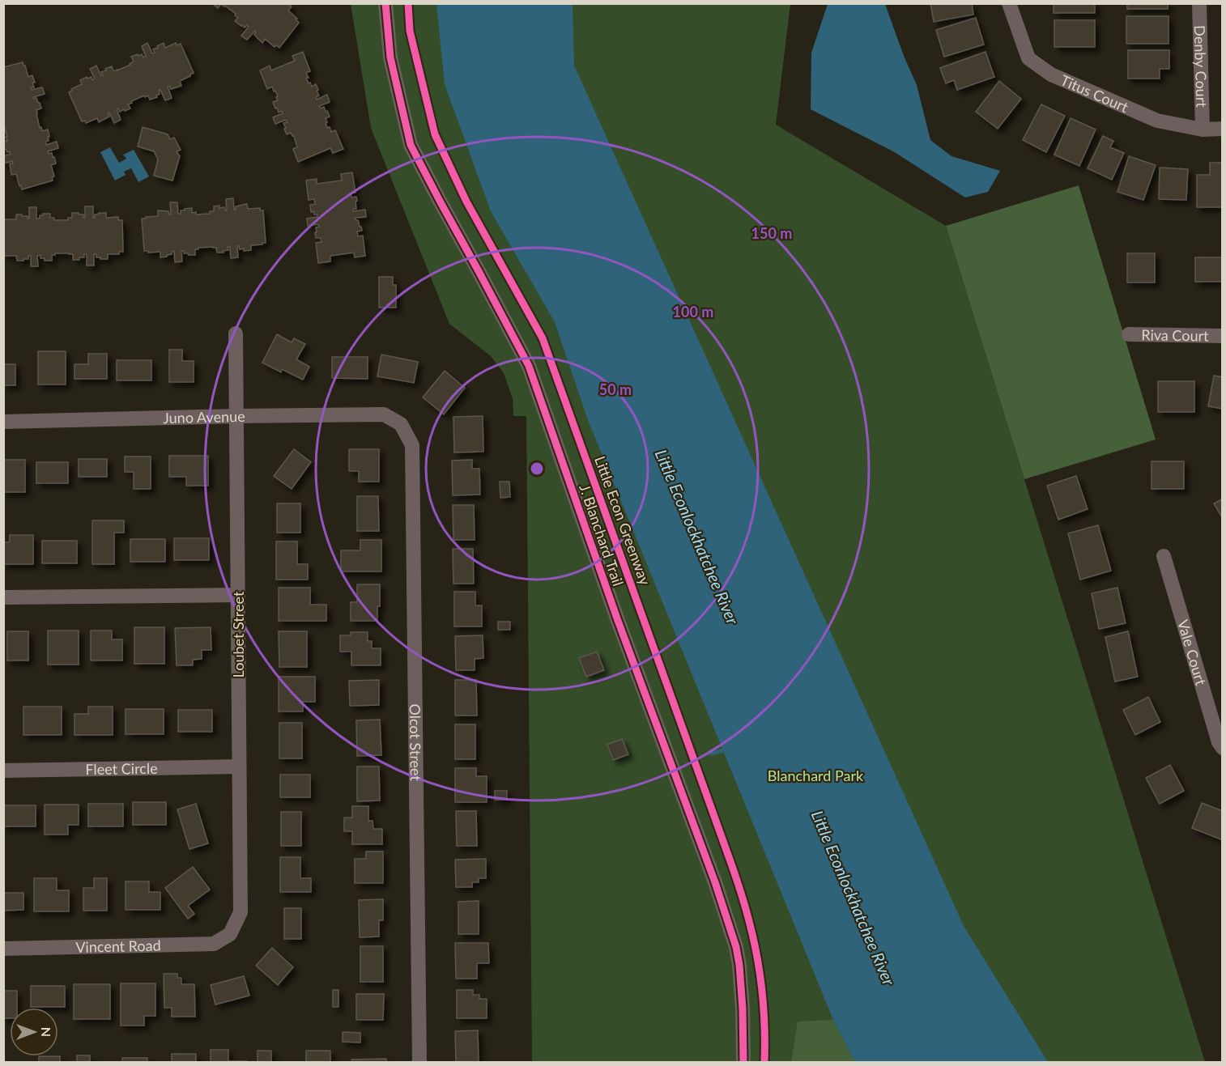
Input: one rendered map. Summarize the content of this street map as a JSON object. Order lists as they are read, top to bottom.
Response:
{
  "streets": {
    "street": [
      "Denby Court",
      "Titus Court",
      "Riva Court",
      "Juno Avenue",
      "J. Blanchard Trail",
      "Loubet Street",
      "Vale Court",
      "Olcot Street",
      "Fleet Circle",
      "Vincent Road"
    ],
    "cycle path": ["Little Econ Greenway"]
  },
  "crossings": [
    ["Denby Court", "Titus Court"],
    ["Juno Avenue", "Loubet Street"],
    ["Juno Avenue", "Olcot Street"],
    ["Loubet Street", "Fleet Circle"],
    ["Loubet Street", "Vincent Road"]
  ],
  "water": ["Little Econlockhatchee River"],
  "parks": ["Blanchard Park"],
  "north": "right",
  "rings": ["150 m", "100 m", "50 m"]
}
